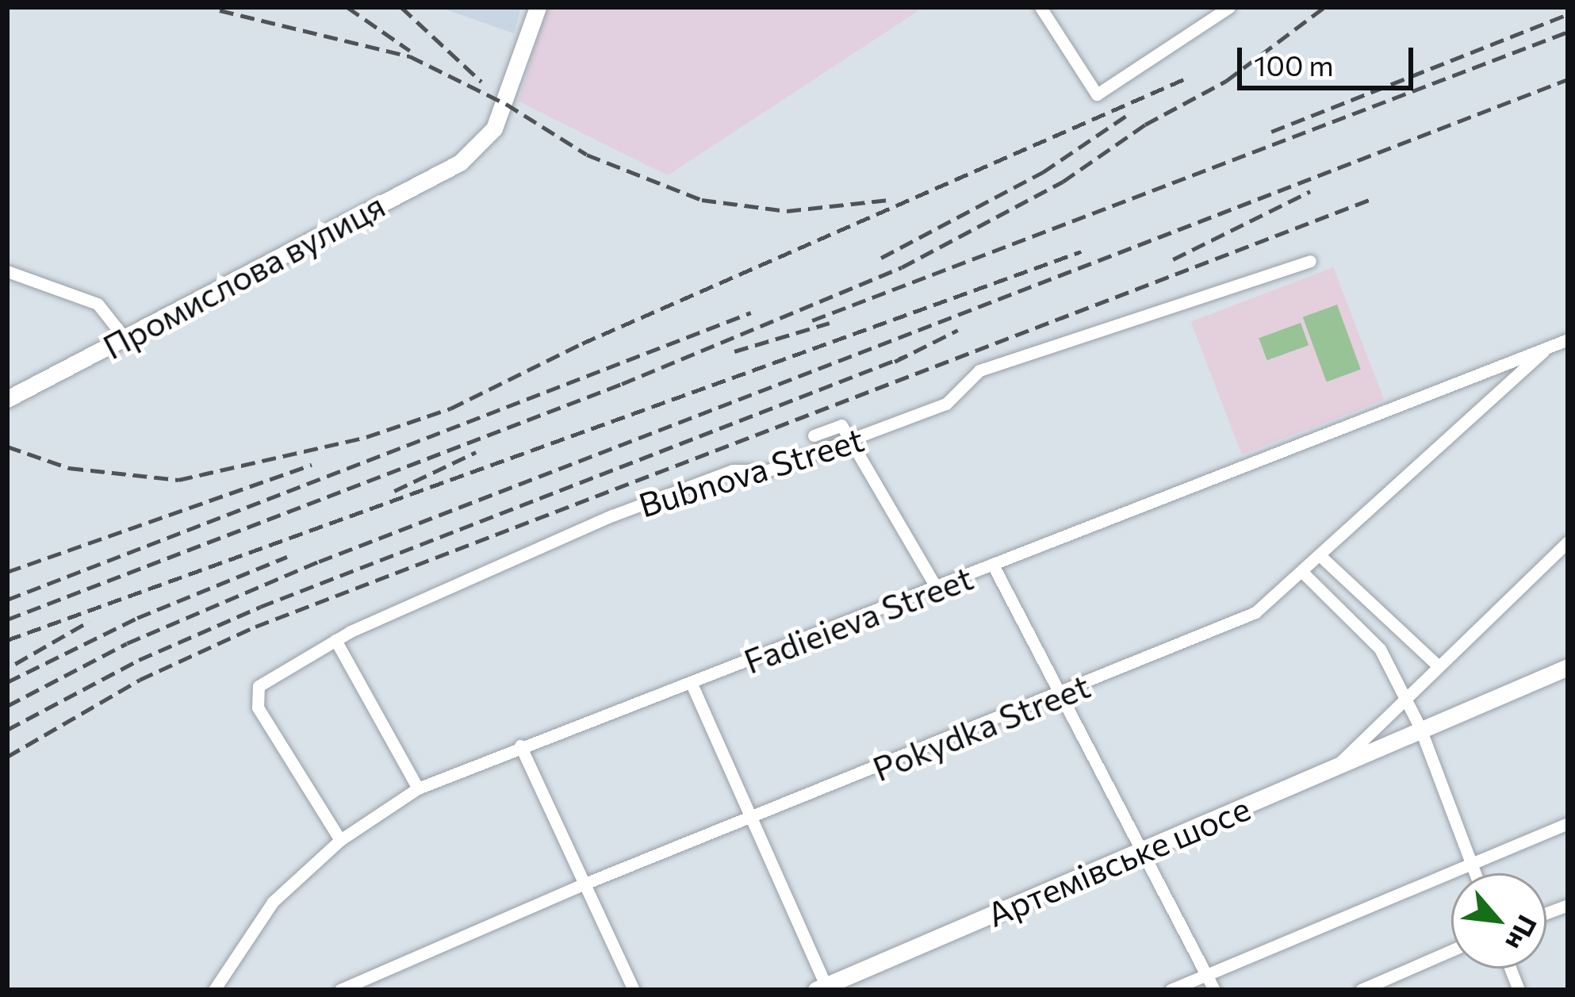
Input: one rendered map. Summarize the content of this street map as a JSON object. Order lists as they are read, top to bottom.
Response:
{
  "streets": {
    "main road": ["Промислова вулиця", "Артемівське шосе"],
    "street": ["Bubnova Street", "Fadieieva Street", "Pokydka Street"]
  },
  "crossings": [
    ["Bubnova Street", "Fadieieva Street"],
    ["Fadieieva Street", "Pokydka Street"]
  ],
  "scale_bar": "100 m",
  "north": "bottom right"
}
